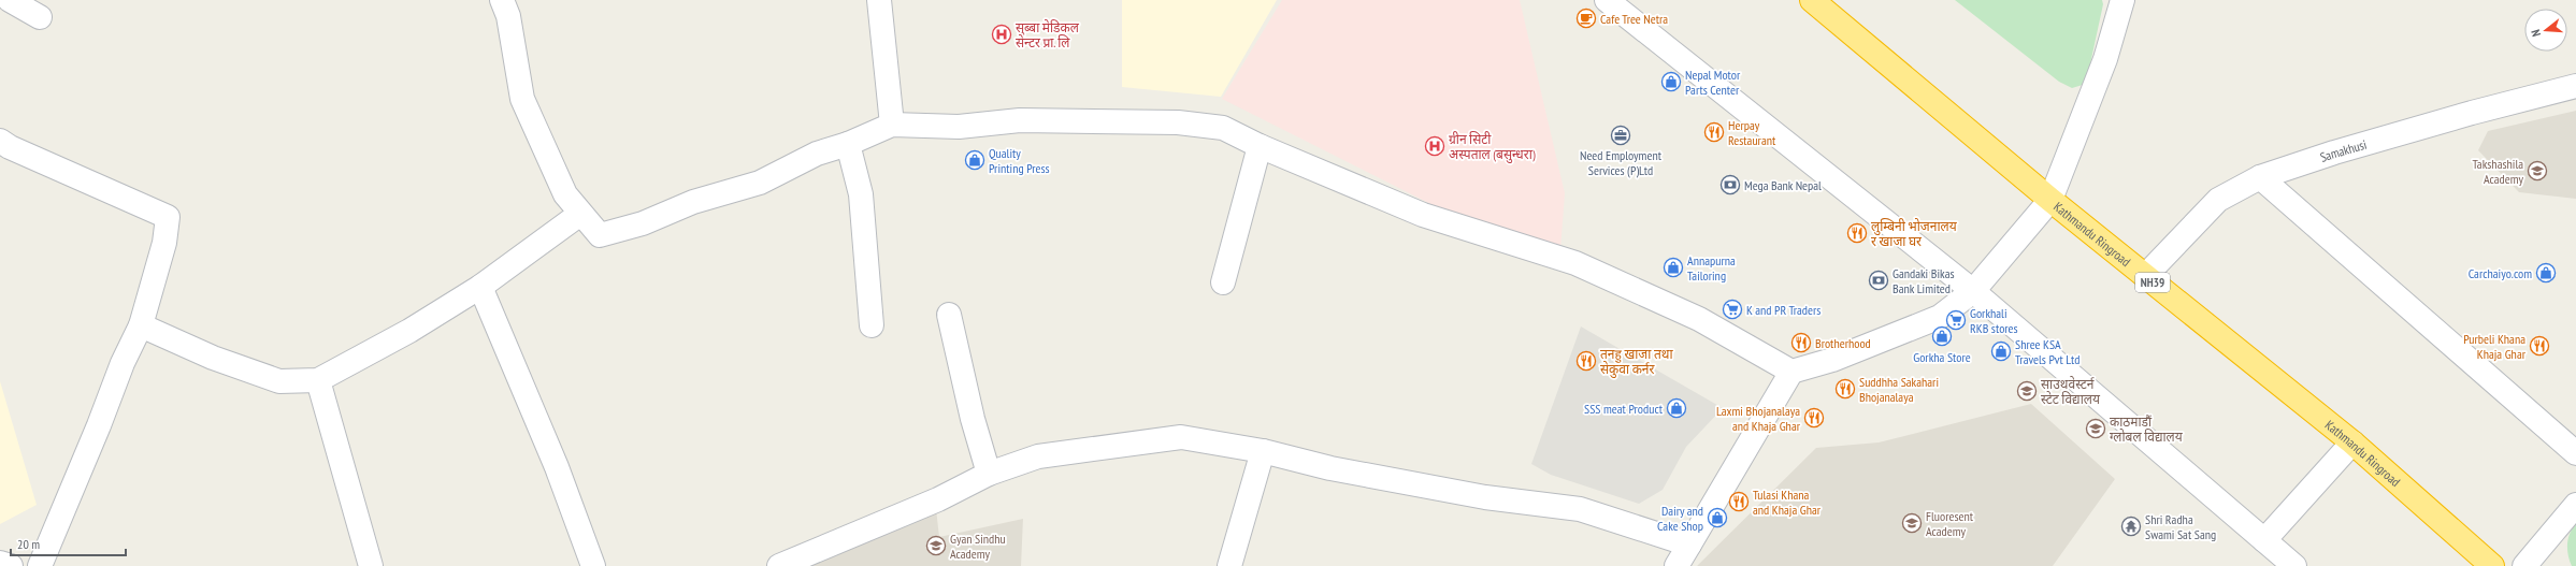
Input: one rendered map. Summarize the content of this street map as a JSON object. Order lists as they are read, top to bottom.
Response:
{
  "streets": {
    "highway": ["Kathmandu Ringroad", "NH39"],
    "street": ["Samakhusi"]
  },
  "crossings": [
    ["Samakhusi", "Kathmandu Ringroad"]
  ],
  "places": {
    "cafe": ["Cafe Tree Netra"],
    "hospital": ["सुब्बा मेडिकल सेन्टर प्रा. लि", "ग्रीन सिटी अस्पताल (बसुन्धरा)"],
    "shop": [
      "Nepal Motor Parts Center",
      "Quality Printing Press",
      "Annapurna Tailoring",
      "Carchaiyo.com",
      "Gorkha Store",
      "Shree KSA Travels Pvt Ltd",
      "SSS meat Product",
      "Dairy and Cake Shop"
    ],
    "restaurant": [
      "Herpay Restaurant",
      "लुम्बिनी भोजनालय र खाजा घर",
      "Brotherhood",
      "Purbeli Khana Khaja Ghar",
      "तनहु खाजा तथा सेकुवा कर्नर",
      "Suddhha Sakahari Bhojanalaya",
      "Laxmi Bhojanalaya and Khaja Ghar",
      "Tulasi Khana and Khaja Ghar"
    ],
    "office": ["Need Employment Services (P)Ltd"],
    "school or university": [
      "Takshashila Academy",
      "साउथवेस्टर्न स्टेट विद्यालय",
      "काठमाडौं ग्लोबल विद्यालय",
      "Fluoresent Academy",
      "Gyan Sindhu Academy"
    ],
    "bank": ["Mega Bank Nepal", "Gandaki Bikas Bank Limited"],
    "supermarket": ["K and PR Traders", "Gorkhali RKB stores"],
    "temple": ["Shri Radha Swami Sat Sang"]
  },
  "scale_bar": "20 m",
  "north": "left"
}
